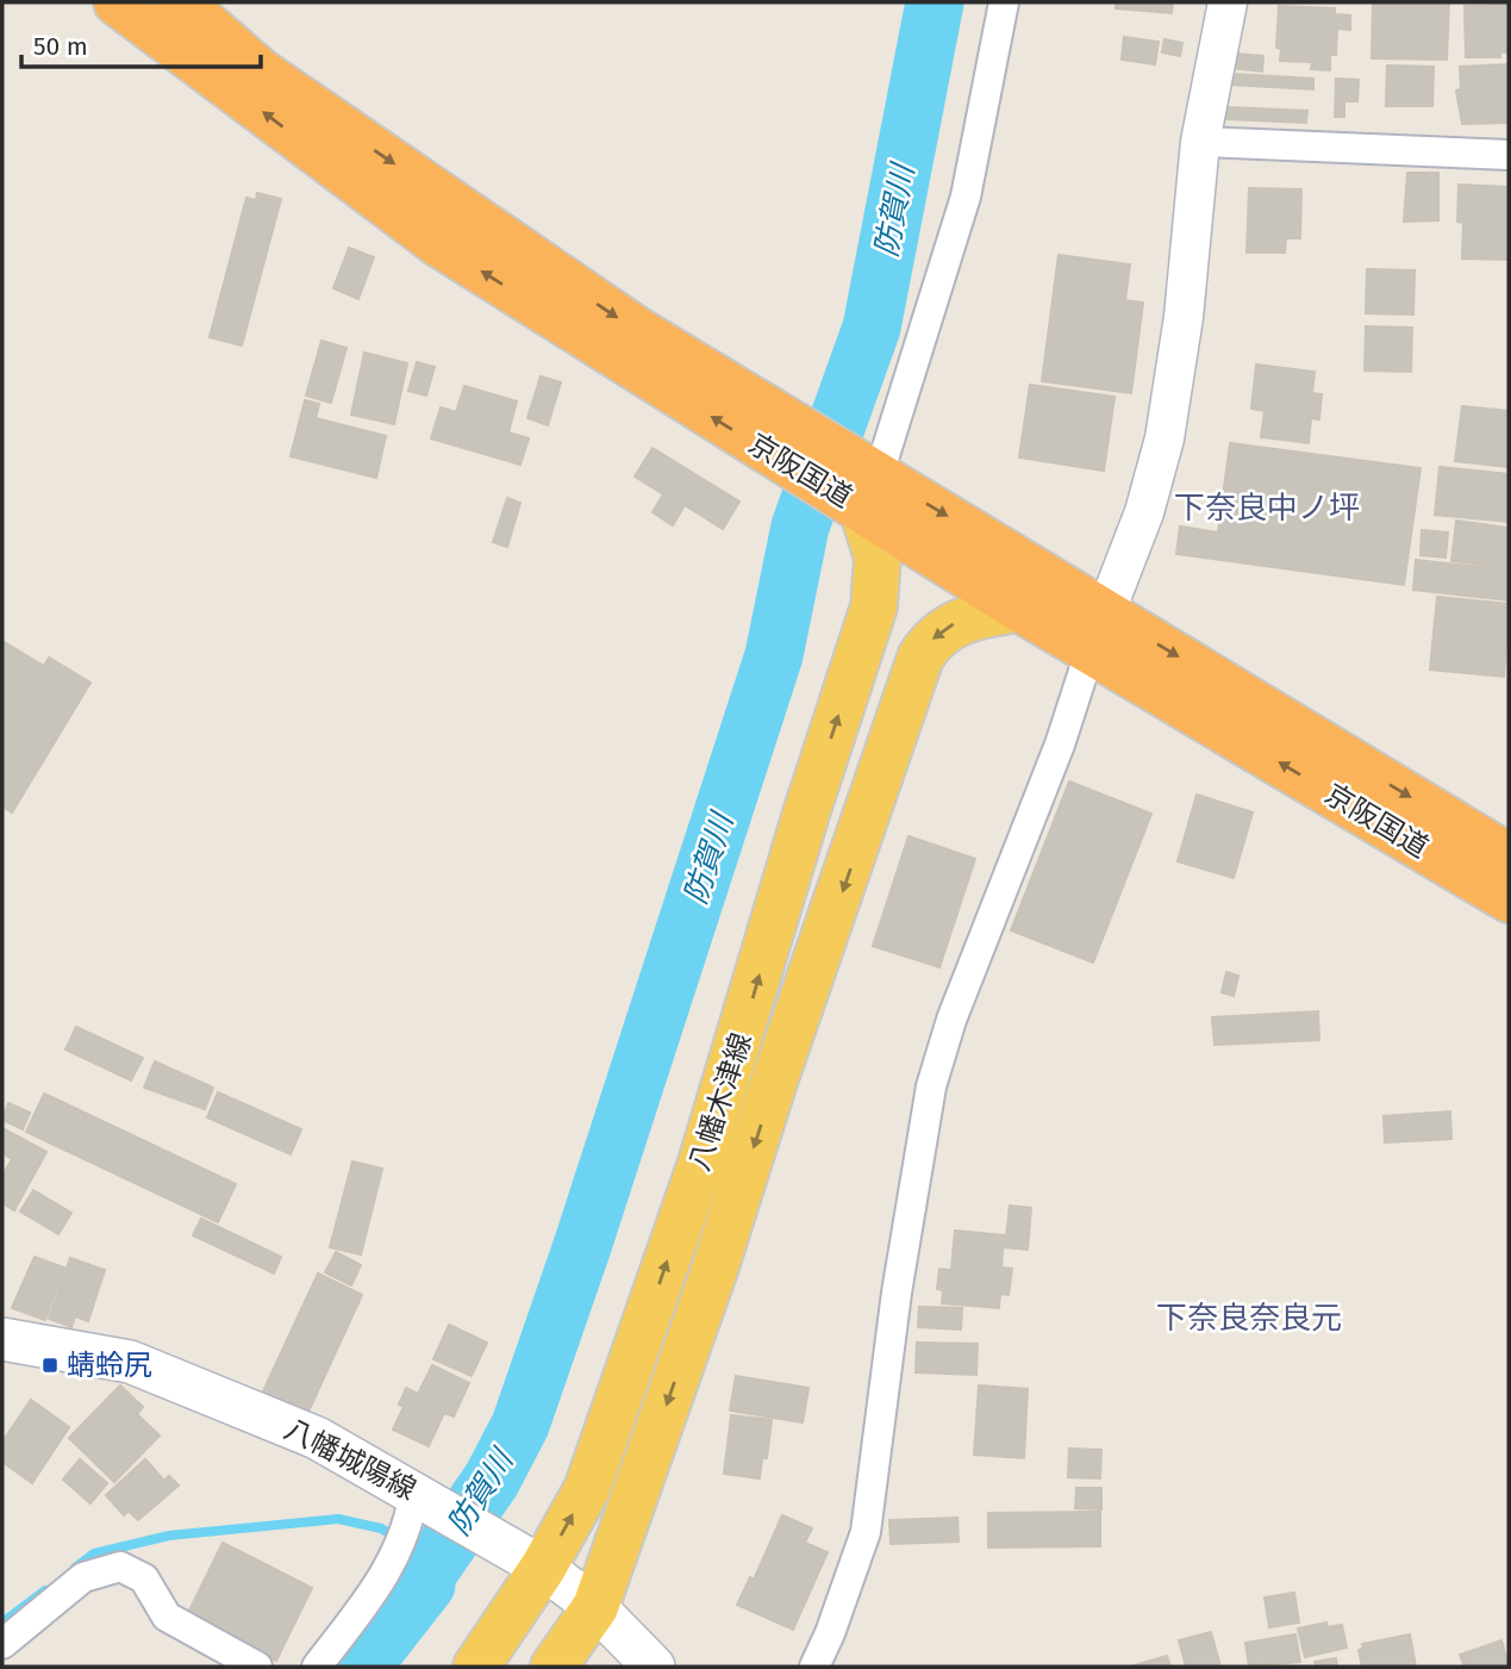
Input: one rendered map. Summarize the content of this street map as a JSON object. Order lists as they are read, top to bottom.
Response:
{
  "streets": {
    "highway": ["京阪国道"],
    "main road": ["八幡木津線", "八幡城陽線"]
  },
  "crossings": [
    ["京阪国道", "八幡木津線"],
    ["八幡木津線", "八幡城陽線"]
  ],
  "districts": ["下奈良中ノ坪", "下奈良奈良元"],
  "water": ["防賀川"],
  "places": {
    "transit": ["蜻蛉尻"]
  },
  "scale_bar": "50 m"
}
